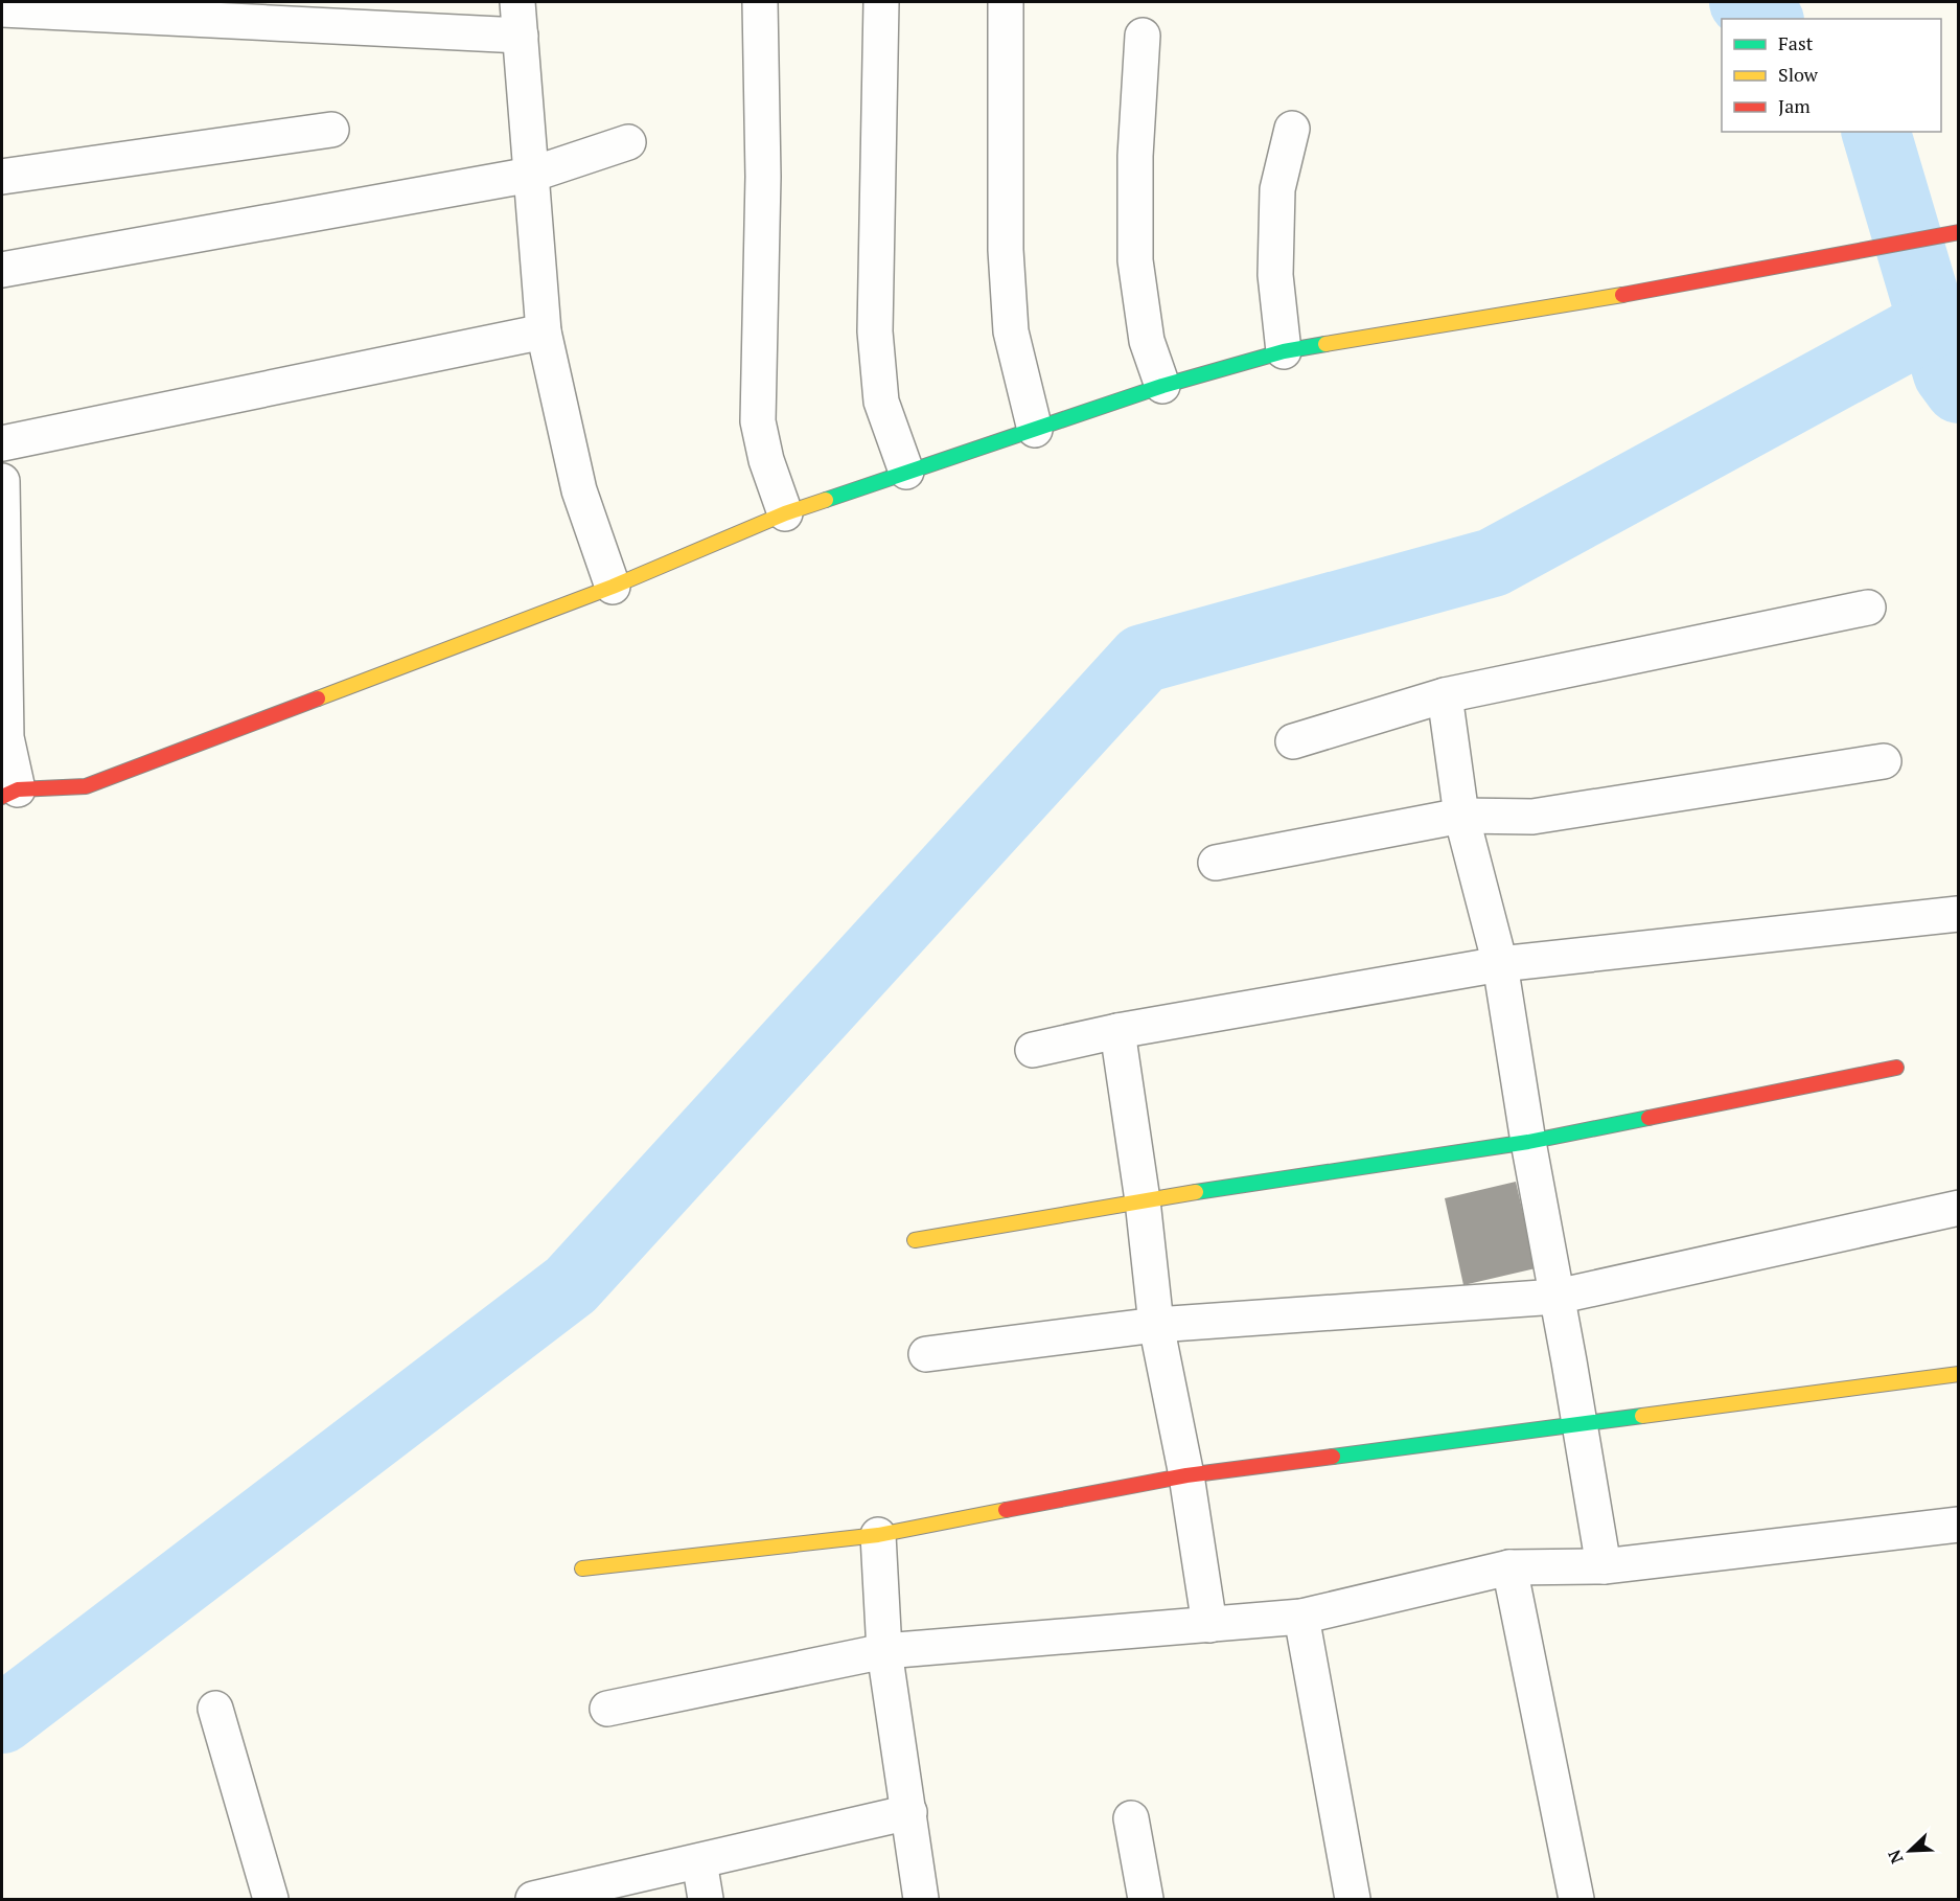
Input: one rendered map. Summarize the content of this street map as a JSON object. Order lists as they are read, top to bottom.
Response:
{
  "legend": ["Fast", "Slow", "Jam"],
  "north": "bottom left"
}
